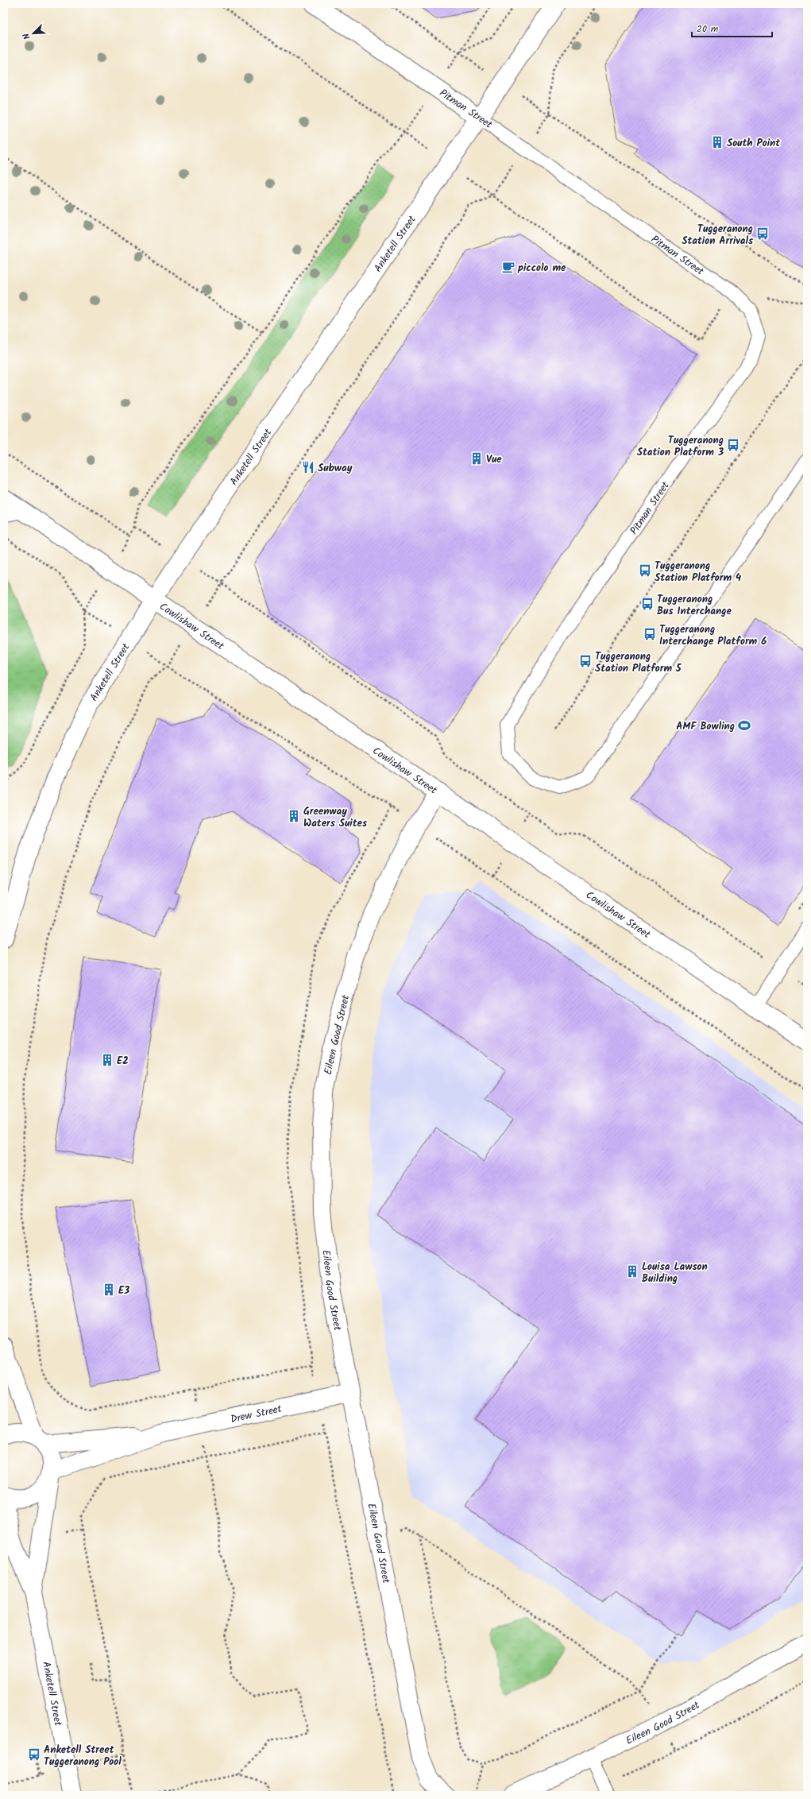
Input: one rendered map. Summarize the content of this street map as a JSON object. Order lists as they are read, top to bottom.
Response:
{
  "streets": {
    "street": [
      "Pitman Street",
      "Anketell Street",
      "Cowlishaw Street",
      "Eileen Good Street",
      "Drew Street"
    ]
  },
  "crossings": [
    ["Pitman Street", "Anketell Street"],
    ["Anketell Street", "Cowlishaw Street"],
    ["Anketell Street", "Drew Street"],
    ["Cowlishaw Street", "Eileen Good Street"],
    ["Eileen Good Street", "Drew Street"]
  ],
  "places": {
    "building": [
      "South Point",
      "Vue",
      "Greenway Waters Suites",
      "E2",
      "Louisa Lawson Building",
      "E3"
    ],
    "bus stop": [
      "Tuggeranong Station Arrivals",
      "Tuggeranong Station Platform 3",
      "Tuggeranong Station Platform 4",
      "Tuggeranong Bus Interchange",
      "Tuggeranong Interchange Platform 6",
      "Tuggeranong Station Platform 5",
      "Anketell Street Tuggeranong Pool"
    ],
    "cafe": ["piccolo me"],
    "restaurant": ["Subway"],
    "sports": ["AMF Bowling"]
  },
  "scale_bar": "20 m",
  "north": "bottom left"
}
